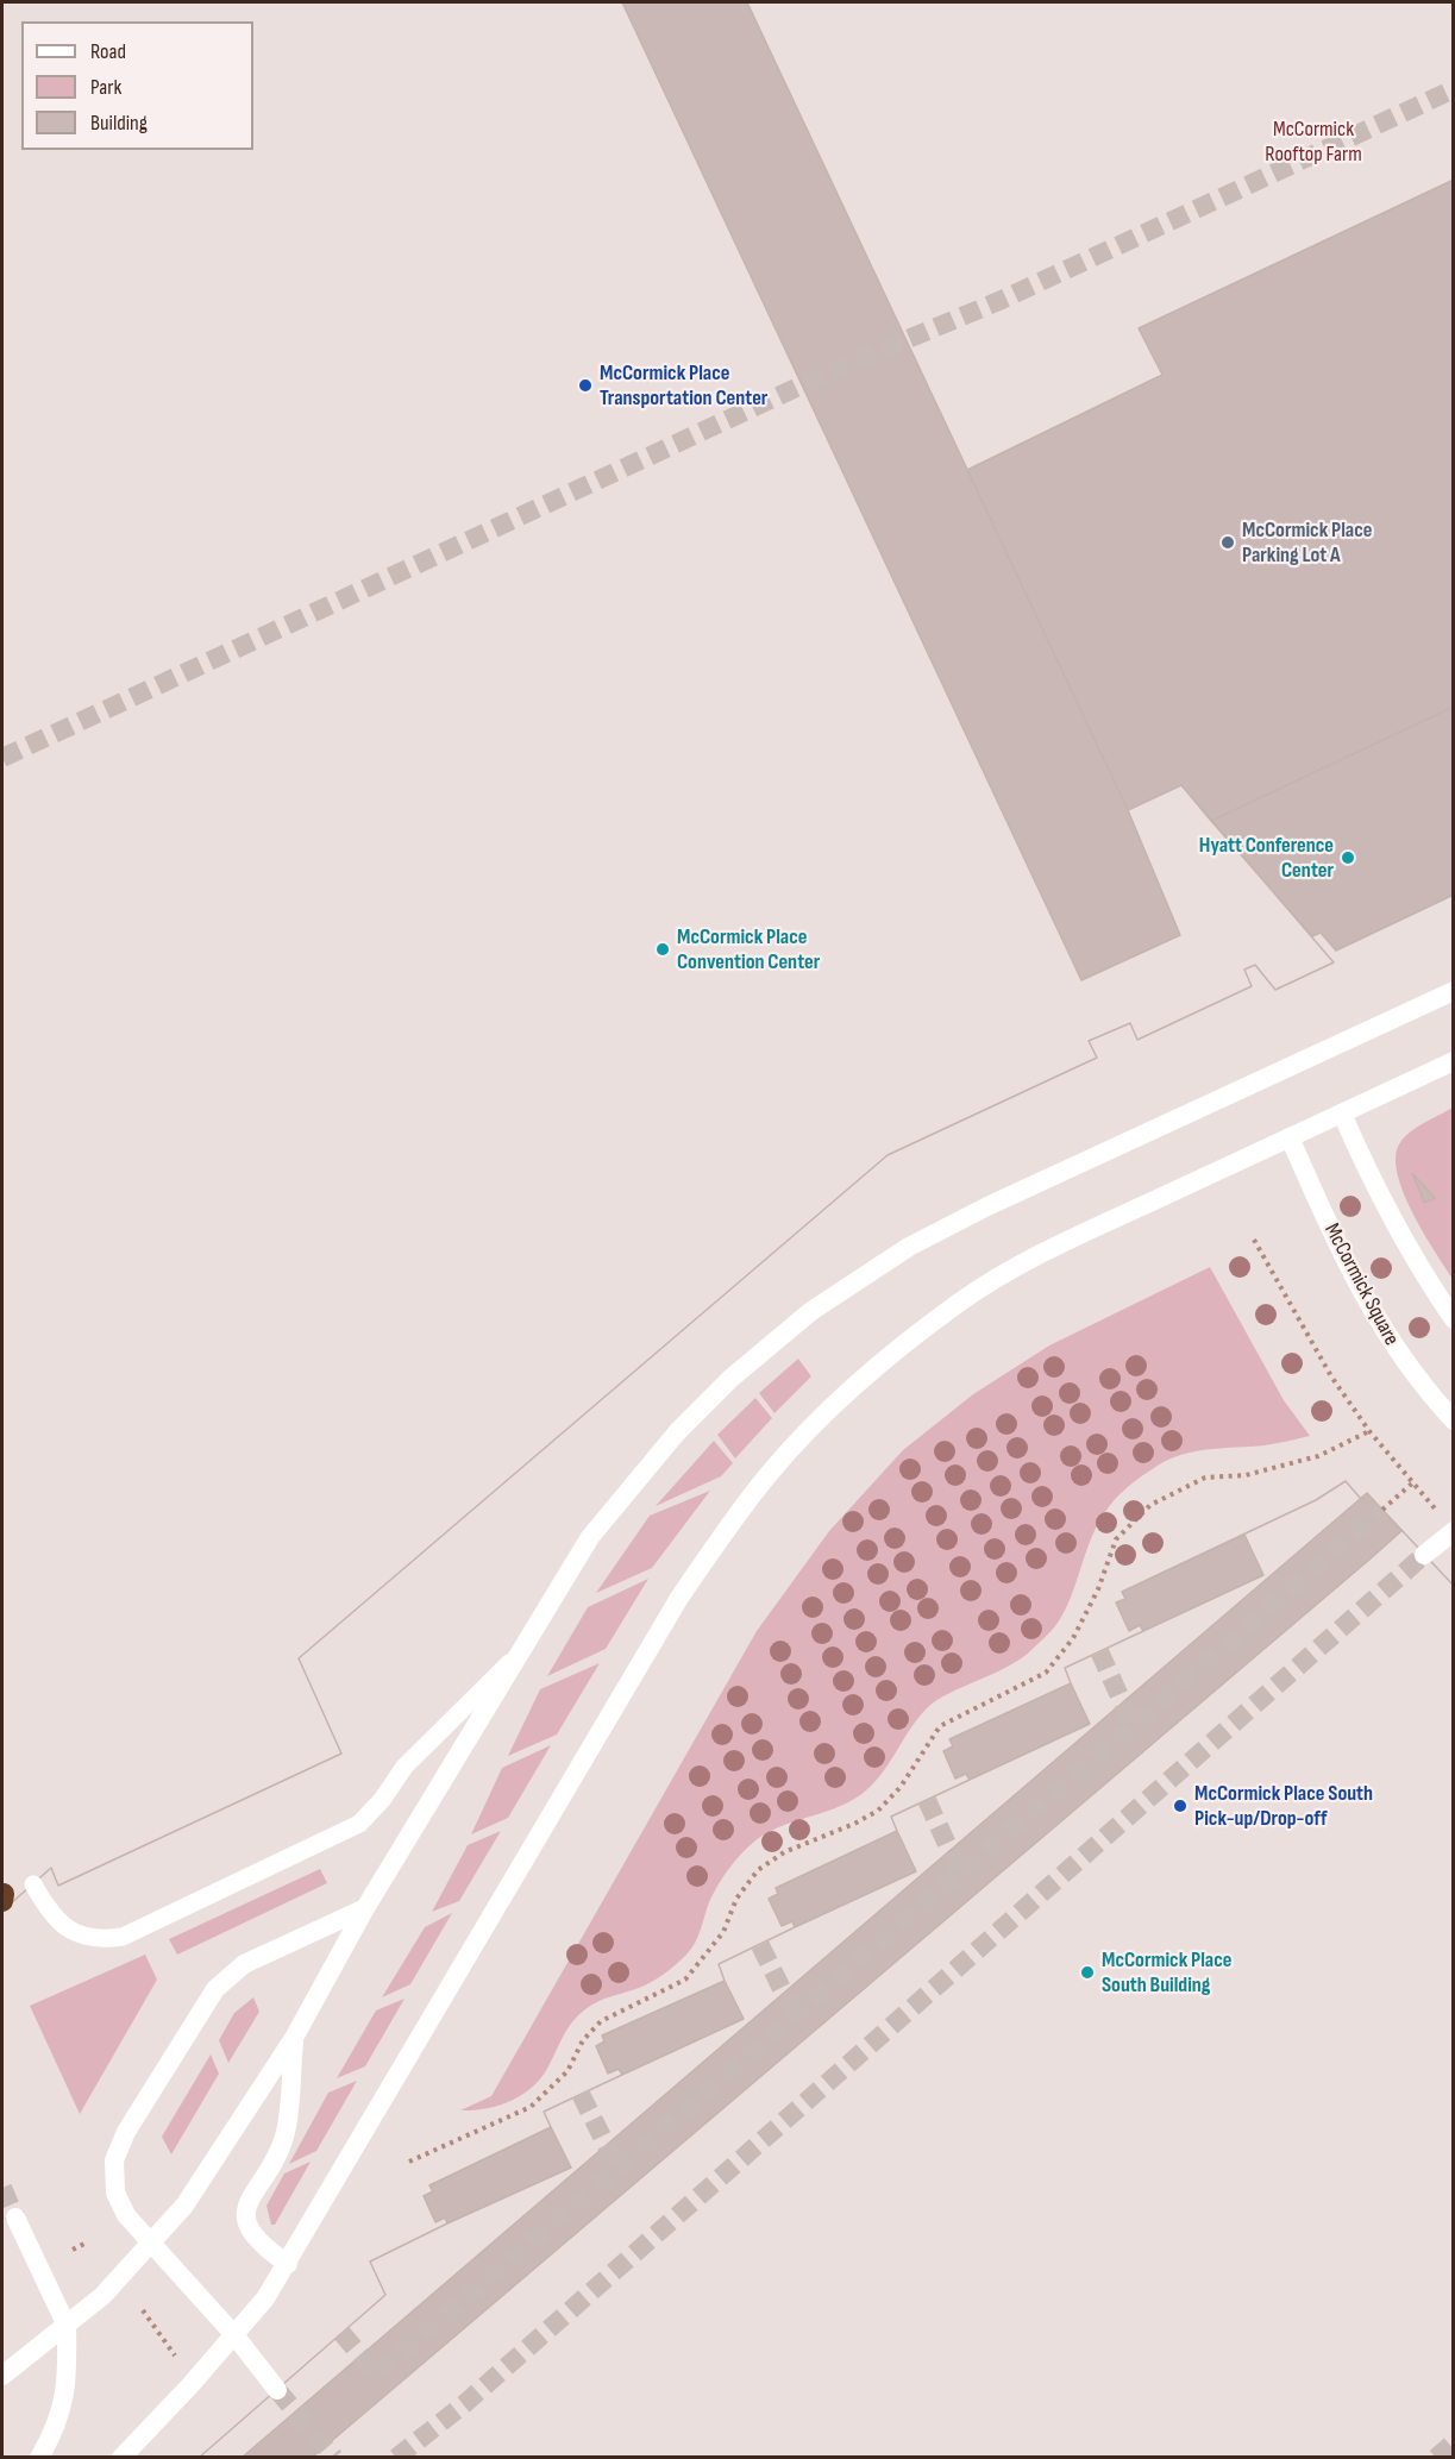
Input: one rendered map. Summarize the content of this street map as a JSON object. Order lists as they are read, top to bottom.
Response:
{
  "streets": {
    "main road": ["McCormick Square"]
  },
  "parks": ["McCormick Rooftop Farm"],
  "places": [
    "McCormick Place Transportation Center",
    "McCormick Place Parking Lot A",
    "Hyatt Conference Center",
    "McCormick Place Convention Center",
    "McCormick Place South Pick-up/Drop-off",
    "McCormick Place South Building"
  ],
  "legend": ["Road", "Park", "Building"]
}
